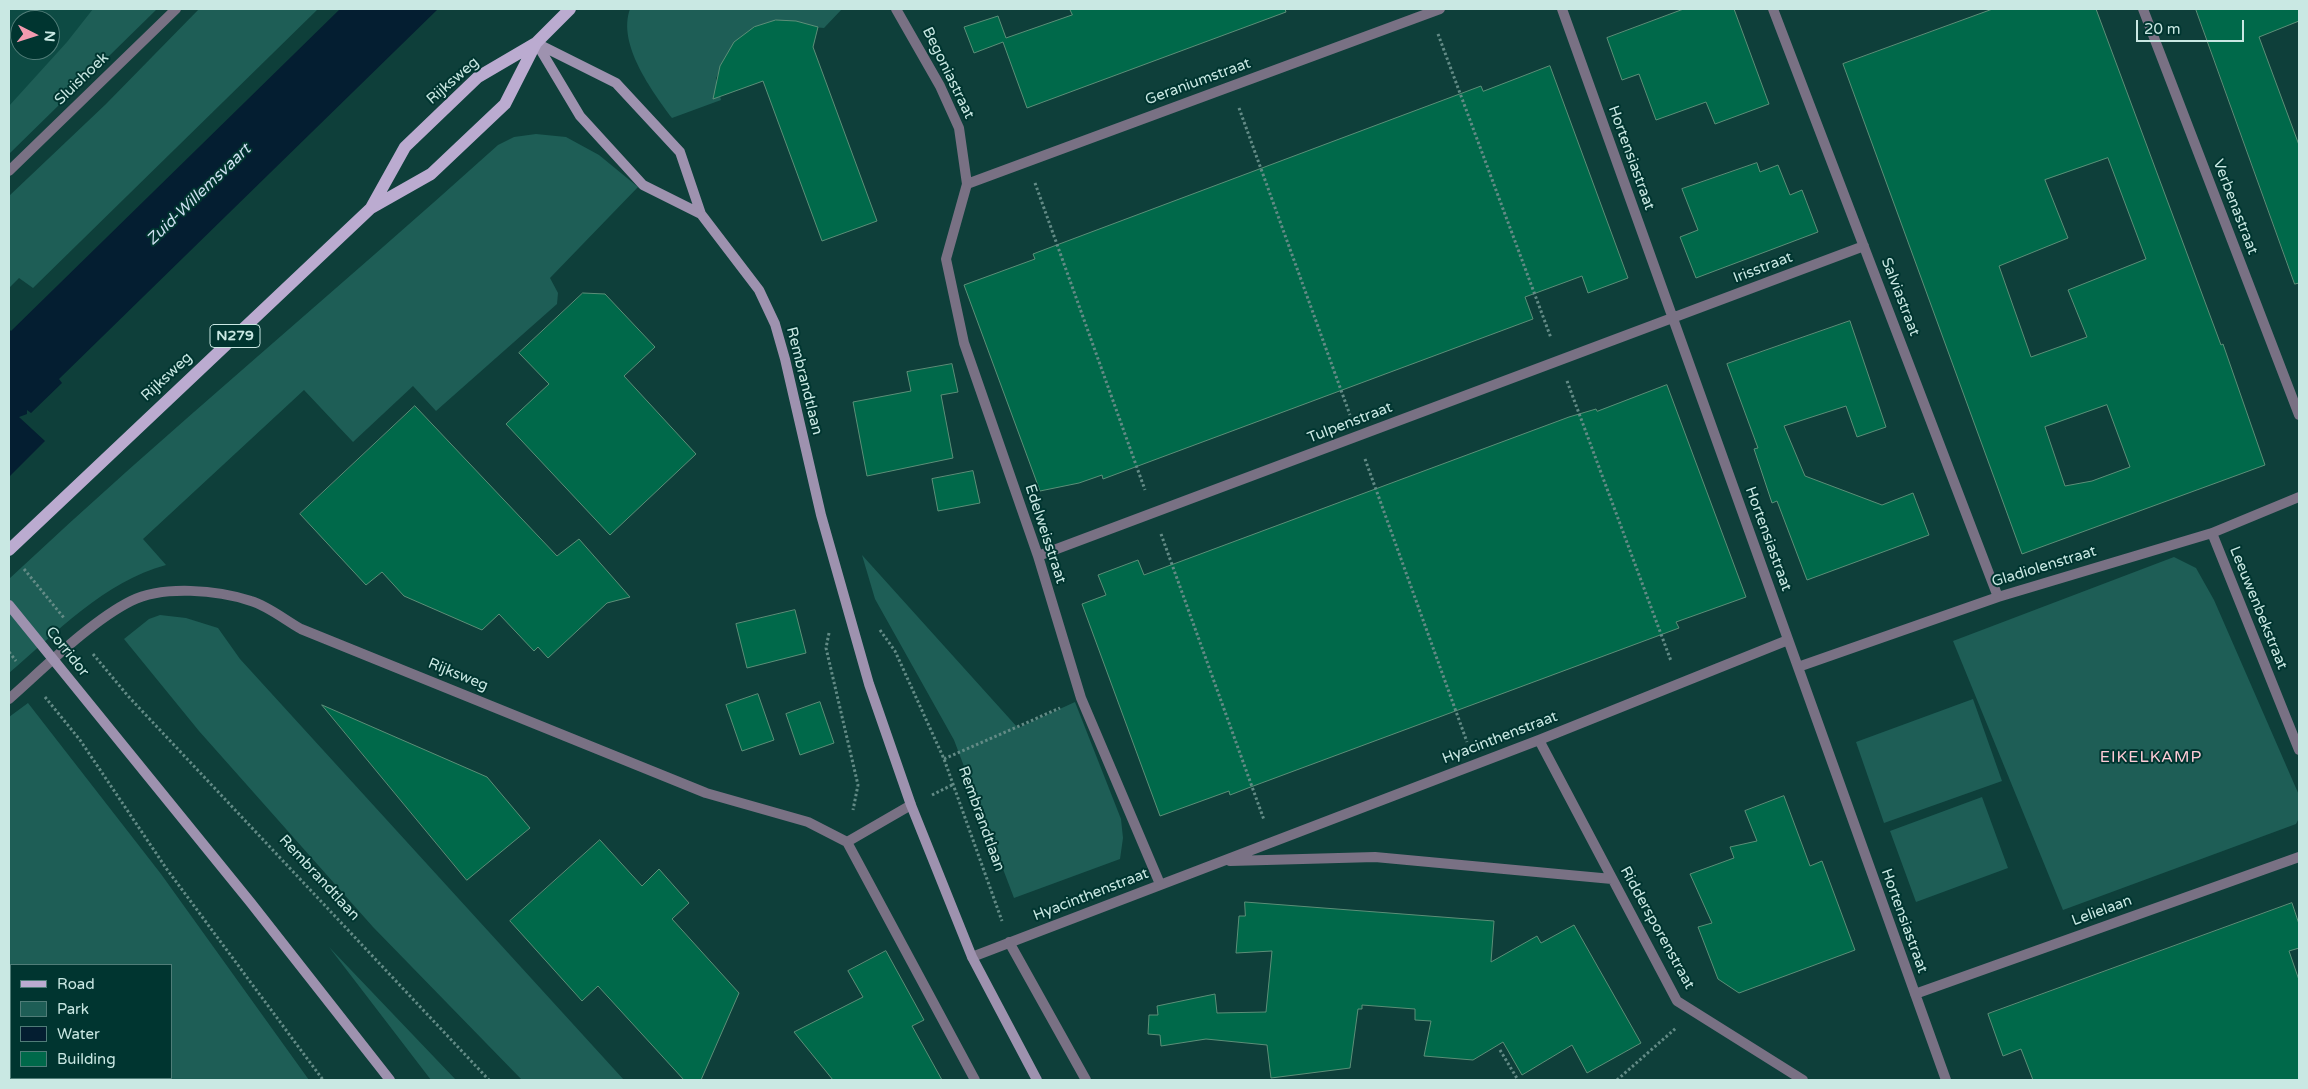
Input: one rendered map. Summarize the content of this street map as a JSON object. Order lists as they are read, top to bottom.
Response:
{
  "streets": {
    "main road": [
      "Rijksweg",
      "N279",
      "Rembrandtlaan",
      "Corridor"
    ],
    "street": [
      "Begoniastraat",
      "Sluishoek",
      "Geraniumstraat",
      "Hortensiastraat",
      "Verbenastraat",
      "Irisstraat",
      "Salviastraat",
      "Tulpenstraat",
      "Edelweisstraat",
      "Gladiolenstraat",
      "Leeuwenbekstraat",
      "Hyacinthenstraat",
      "Lelielaan",
      "Riddersporenstraat"
    ]
  },
  "crossings": [
    ["Begoniastraat", "Geraniumstraat"],
    ["Begoniastraat", "Edelweisstraat"],
    ["Rijksweg", "Rembrandtlaan"],
    ["Geraniumstraat", "Edelweisstraat"],
    ["Hortensiastraat", "Irisstraat"],
    ["Hortensiastraat", "Tulpenstraat"],
    ["Hortensiastraat", "Gladiolenstraat"],
    ["Hortensiastraat", "Hyacinthenstraat"],
    ["Hortensiastraat", "Lelielaan"],
    ["Irisstraat", "Salviastraat"],
    ["Irisstraat", "Tulpenstraat"],
    ["Salviastraat", "Gladiolenstraat"],
    ["Rembrandtlaan", "Hyacinthenstraat"],
    ["Tulpenstraat", "Edelweisstraat"],
    ["Edelweisstraat", "Hyacinthenstraat"],
    ["Gladiolenstraat", "Leeuwenbekstraat"],
    ["Hyacinthenstraat", "Riddersporenstraat"]
  ],
  "districts": ["EIKELKAMP"],
  "water": ["Zuid-Willemsvaart"],
  "legend": [
    "Road",
    "Park",
    "Water",
    "Building"
  ],
  "scale_bar": "20 m",
  "north": "right"
}
